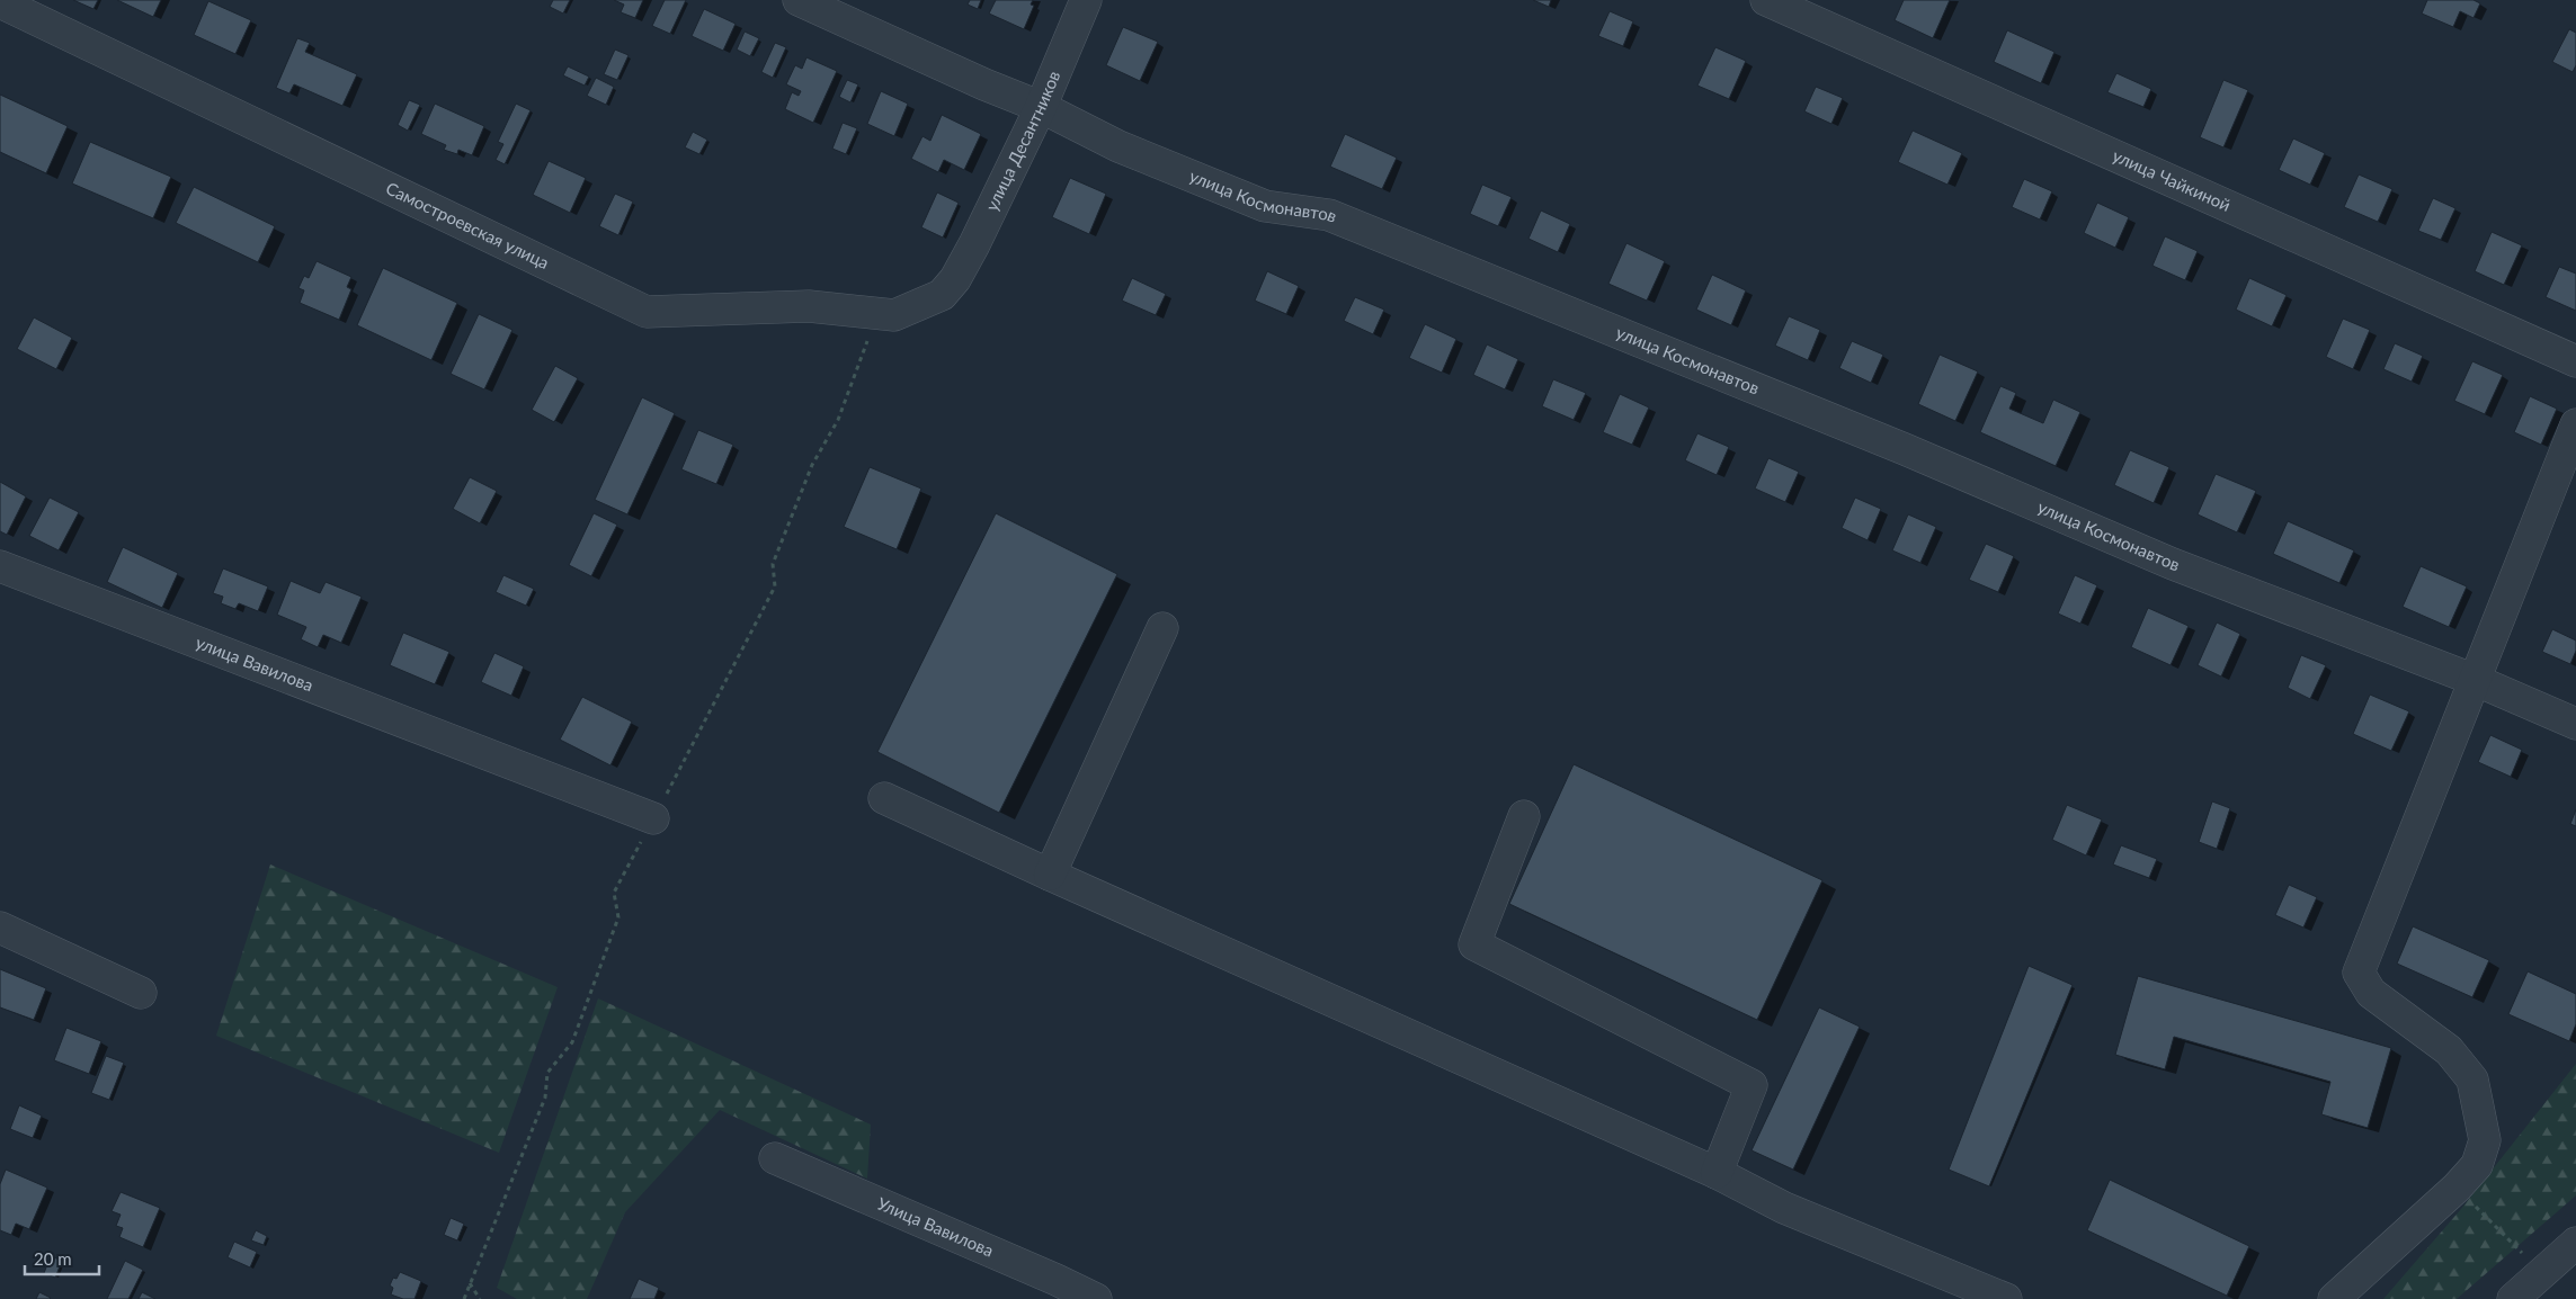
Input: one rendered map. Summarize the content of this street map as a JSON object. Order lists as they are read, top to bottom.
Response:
{
  "streets": {
    "street": [
      "улица Десантников",
      "улица Чайкиной",
      "улица Космонавтов",
      "Самостроевская улица",
      "улица Вавилова",
      "Улица Вавилова"
    ]
  },
  "crossings": [
    ["улица Десантников", "улица Космонавтов"],
    ["улица Десантников", "Самостроевская улица"]
  ],
  "scale_bar": "20 m"
}
